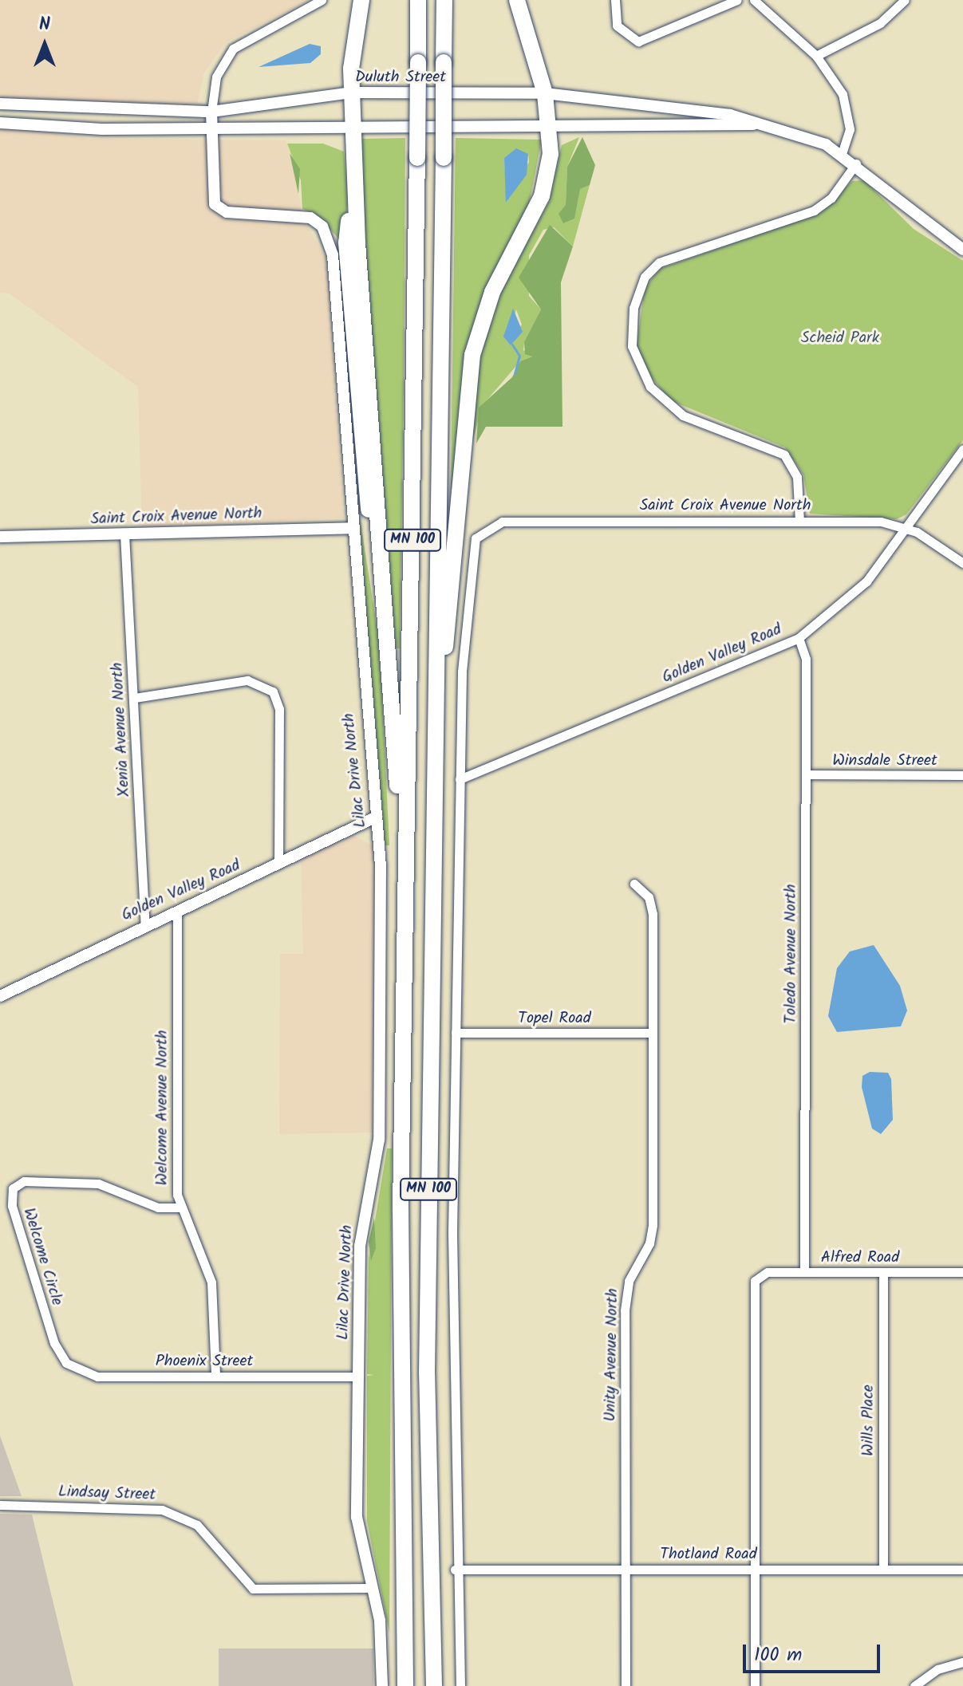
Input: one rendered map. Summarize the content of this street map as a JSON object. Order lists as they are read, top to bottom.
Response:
{
  "streets": {
    "highway": ["MN 100"],
    "street": [
      "Duluth Street",
      "Saint Croix Avenue North",
      "Golden Valley Road",
      "Xenia Avenue North",
      "Winsdale Street",
      "Lilac Drive North",
      "Toledo Avenue North",
      "Topel Road",
      "Welcome Avenue North",
      "Welcome Circle",
      "Alfred Road",
      "Unity Avenue North",
      "Phoenix Street",
      "Wills Place",
      "Lindsay Street",
      "Thotland Road"
    ]
  },
  "crossings": [
    ["Duluth Street", "Lilac Drive North"],
    ["Saint Croix Avenue North", "Golden Valley Road"],
    ["Saint Croix Avenue North", "Xenia Avenue North"],
    ["Saint Croix Avenue North", "Lilac Drive North"],
    ["Golden Valley Road", "Xenia Avenue North"],
    ["Golden Valley Road", "Lilac Drive North"],
    ["Golden Valley Road", "Toledo Avenue North"],
    ["Golden Valley Road", "Welcome Avenue North"],
    ["Winsdale Street", "Toledo Avenue North"],
    ["Lilac Drive North", "Phoenix Street"],
    ["Lilac Drive North", "Lindsay Street"],
    ["Toledo Avenue North", "Alfred Road"],
    ["Topel Road", "Unity Avenue North"],
    ["Welcome Avenue North", "Welcome Circle"],
    ["Welcome Avenue North", "Phoenix Street"],
    ["Welcome Circle", "Phoenix Street"],
    ["Alfred Road", "Wills Place"],
    ["Alfred Road", "Thotland Road"],
    ["Unity Avenue North", "Thotland Road"],
    ["Wills Place", "Thotland Road"]
  ],
  "parks": ["Scheid Park"],
  "scale_bar": "100 m",
  "north": "top"
}
